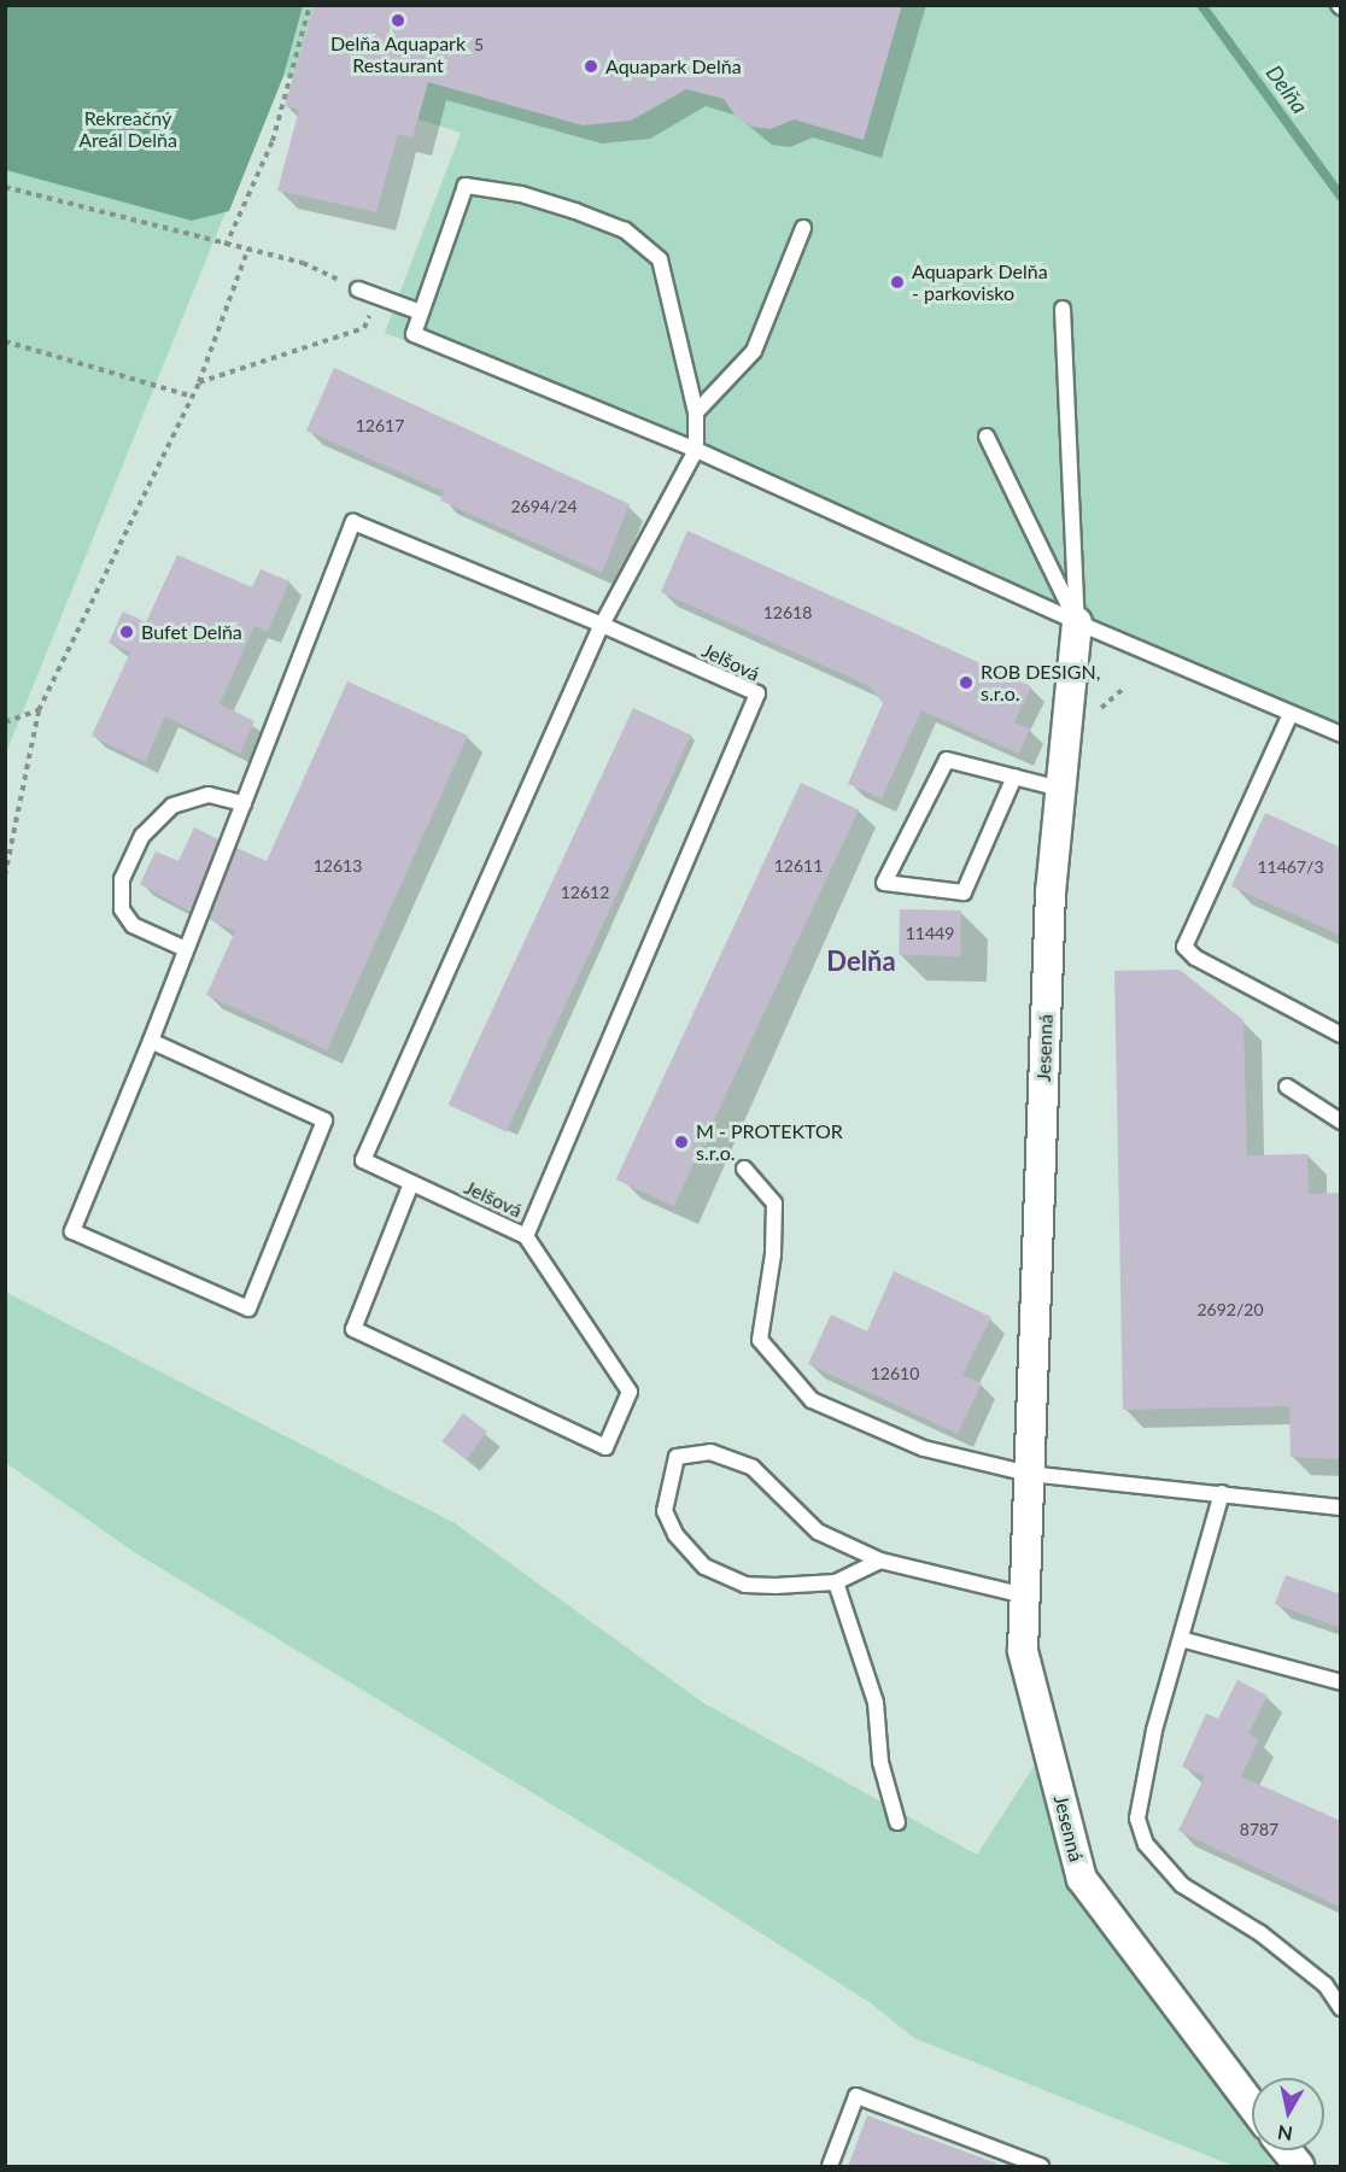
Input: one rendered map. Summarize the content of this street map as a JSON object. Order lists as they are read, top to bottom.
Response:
{
  "streets": {
    "street": ["Jesenná"],
    "lane": ["Jelšová"]
  },
  "districts": ["Delňa"],
  "water": ["Delňa"],
  "parks": ["Rekreačný Areál Delňa"],
  "places": [
    "Delňa Aquapark Restaurant",
    "Aquapark Delňa",
    "Aquapark Delňa - parkovisko",
    "Bufet Delňa",
    "ROB DESIGN, s.r.o.",
    "M - PROTEKTOR s.r.o."
  ],
  "house_numbers": [
    "5",
    "12617",
    "2694/24",
    "12618",
    "12613",
    "12611",
    "11467/3",
    "12612",
    "11449",
    "2692/20",
    "12610",
    "8787"
  ],
  "north": "bottom"
}
